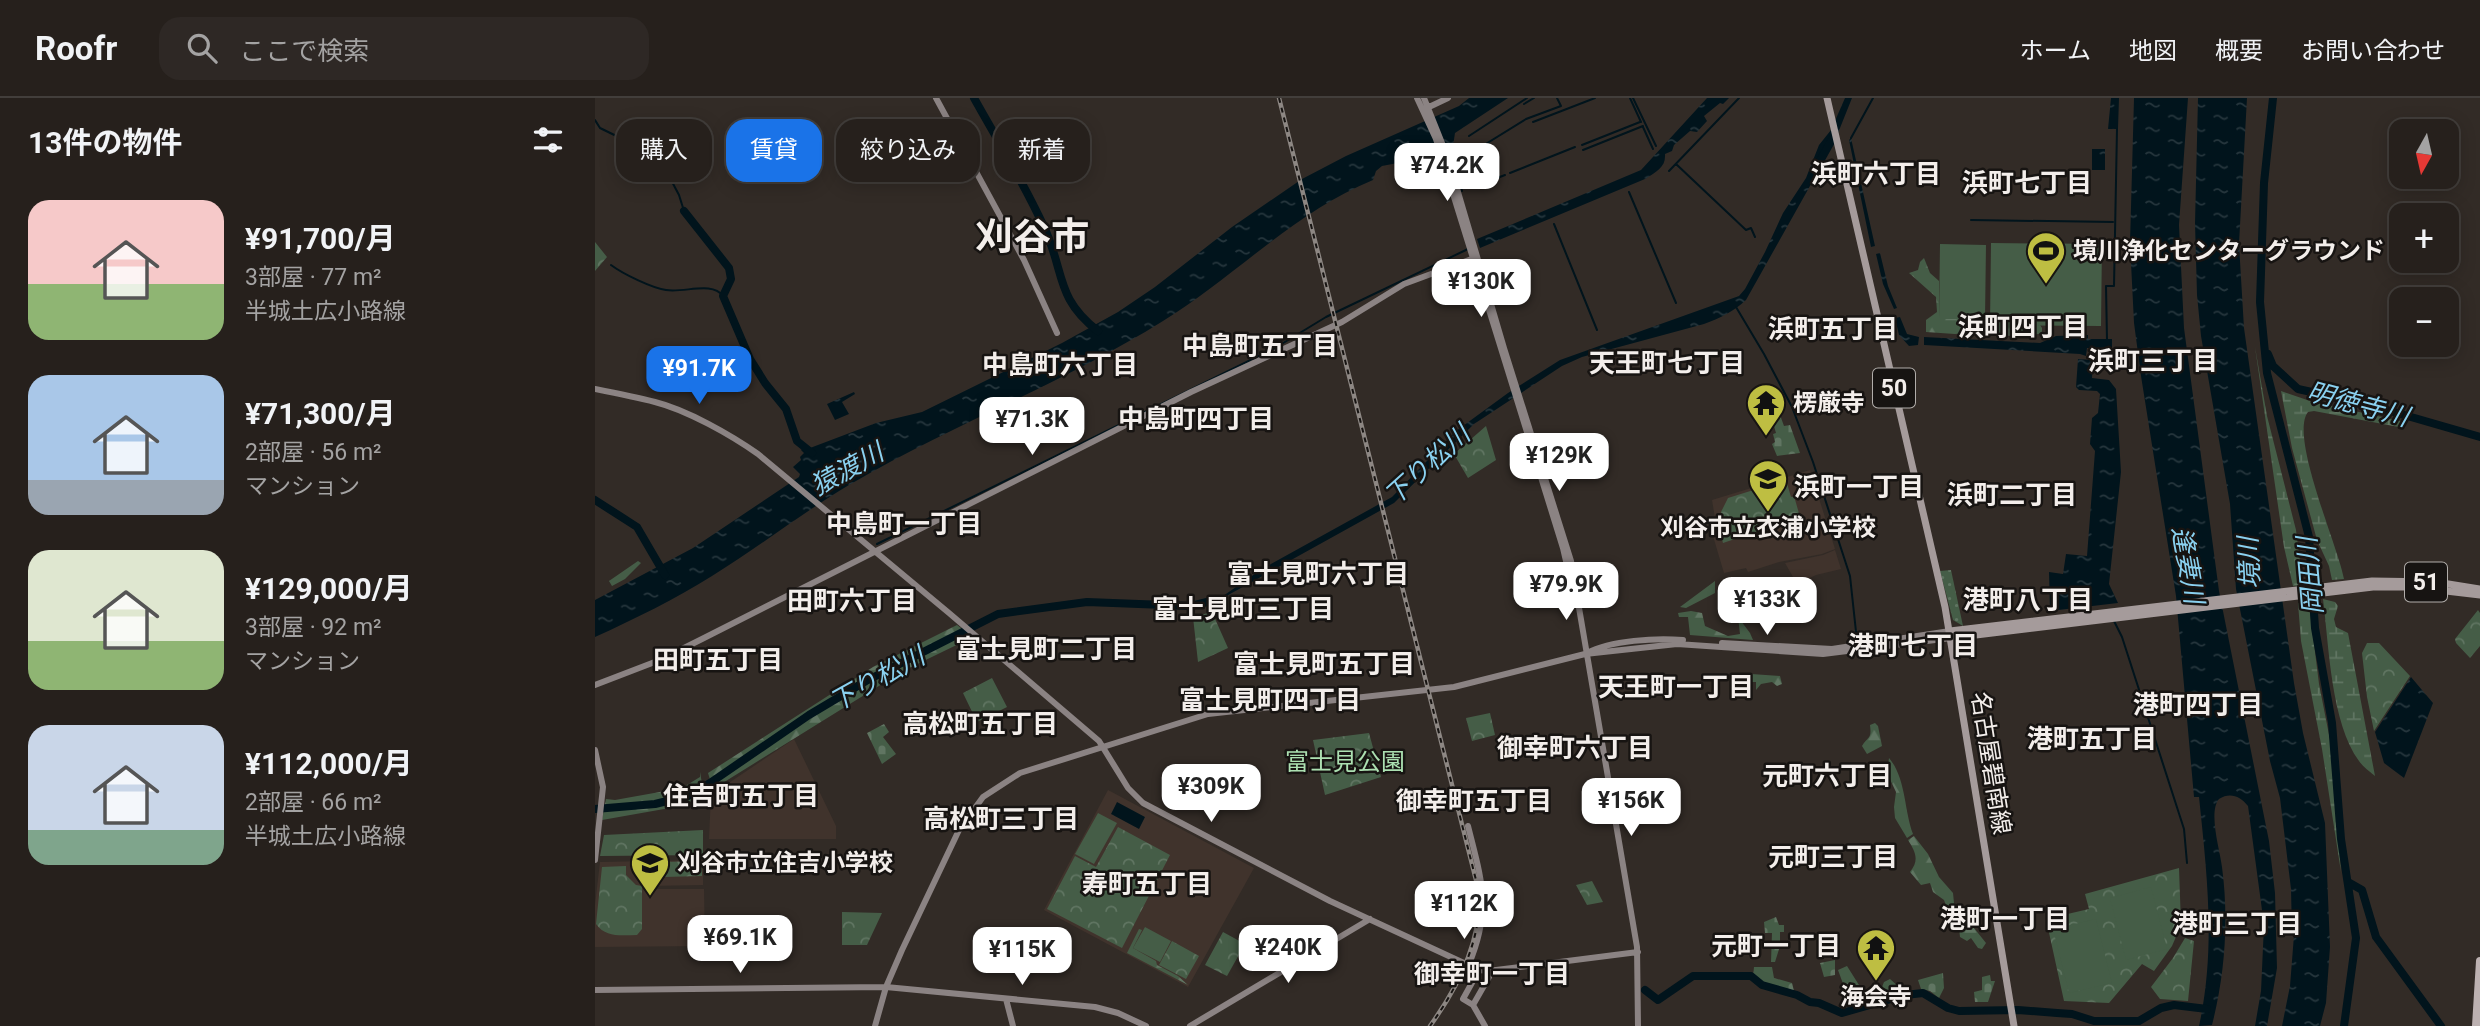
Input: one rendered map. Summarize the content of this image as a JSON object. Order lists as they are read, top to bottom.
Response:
{
  "streets": {
    "main road": ["50", "51", "名古屋碧南線"]
  },
  "crossings": [
    ["51", "名古屋碧南線"]
  ],
  "districts": [
    "浜町六丁目",
    "浜町七丁目",
    "刈谷市",
    "浜町四丁目",
    "浜町五丁目",
    "中島町五丁目",
    "浜町三丁目",
    "天王町七丁目",
    "中島町六丁目",
    "中島町四丁目",
    "浜町一丁目",
    "浜町二丁目",
    "中島町一丁目",
    "富士見町六丁目",
    "港町八丁目",
    "田町六丁目",
    "富士見町三丁目",
    "港町七丁目",
    "富士見町二丁目",
    "田町五丁目",
    "富士見町五丁目",
    "天王町一丁目",
    "富士見町四丁目",
    "港町四丁目",
    "高松町五丁目",
    "港町五丁目",
    "御幸町六丁目",
    "元町六丁目",
    "住吉町五丁目",
    "御幸町五丁目",
    "高松町三丁目",
    "元町三丁目",
    "寿町五丁目",
    "港町一丁目",
    "港町三丁目",
    "元町一丁目",
    "御幸町一丁目"
  ],
  "water": [
    "明徳寺川",
    "下り松川",
    "猿渡川",
    "境川",
    "逢妻川",
    "岡田川"
  ],
  "parks": ["富士見公園"],
  "places": {
    "sports": ["境川浄化センターグラウンド"],
    "temple": ["楞厳寺", "海会寺"],
    "school or university": ["刈谷市立衣浦小学校", "刈谷市立住吉小学校"]
  },
  "north": "bottom",
  "page": {
    "header": "Roofr",
    "search": "ここで検索",
    "nav": [
      "ホーム",
      "地図",
      "概要",
      "お問い合わせ"
    ],
    "heading": "13件の物件",
    "map_buttons": ["+", "−"],
    "chip": [
      "購入",
      "賃貸",
      "絞り込み",
      "新着"
    ],
    "price": [
      "¥74.2K",
      "¥130K",
      "¥91.7K",
      "¥71.3K",
      "¥129K",
      "¥79.9K",
      "¥133K",
      "¥309K",
      "¥156K",
      "¥112K",
      "¥69.1K",
      "¥240K",
      "¥115K"
    ],
    "list": [
      {
        "name": "¥91,700/月",
        "note": "3部屋 · 77 m² · 半城土広小路線"
      },
      {
        "name": "¥71,300/月",
        "note": "2部屋 · 56 m² · マンション"
      },
      {
        "name": "¥129,000/月",
        "note": "3部屋 · 92 m² · マンション"
      },
      {
        "name": "¥112,000/月",
        "note": "2部屋 · 66 m² · 半城土広小路線"
      }
    ]
  }
}
